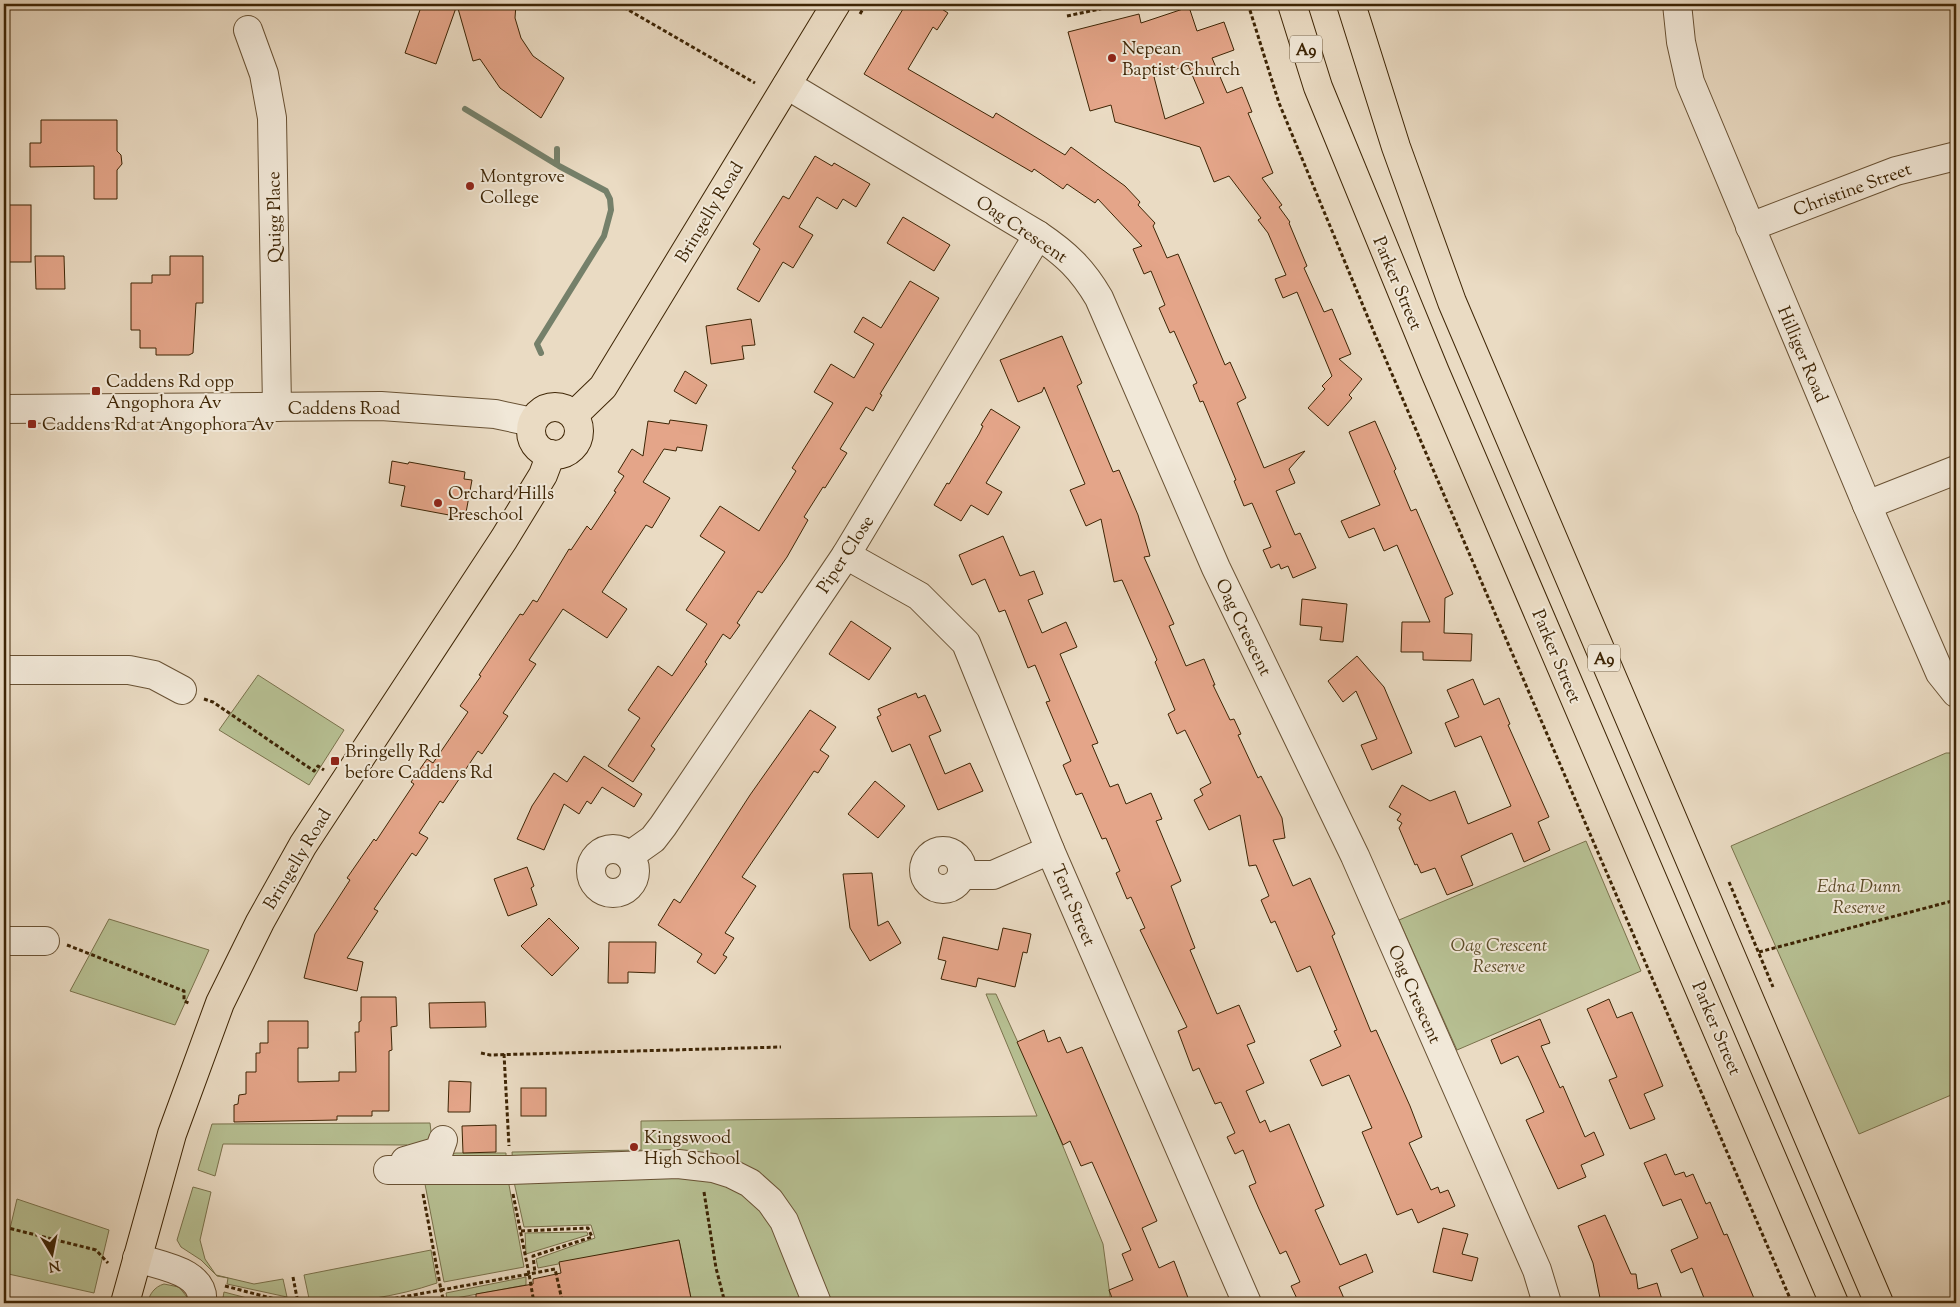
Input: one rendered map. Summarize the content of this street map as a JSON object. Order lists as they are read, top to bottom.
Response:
{
  "streets": {
    "main road": ["A9", "Bringelly Road", "Parker Street"],
    "street": [
      "Christine Street",
      "Quigg Place",
      "Oag Crescent",
      "Hilliger Road",
      "Caddens Road",
      "Piper Close",
      "Tent Street"
    ]
  },
  "crossings": [
    ["Christine Street", "Hilliger Road"],
    ["Bringelly Road", "Oag Crescent"],
    ["Bringelly Road", "Caddens Road"],
    ["Quigg Place", "Caddens Road"],
    ["Oag Crescent", "Piper Close"],
    ["Piper Close", "Tent Street"]
  ],
  "parks": ["Edna Dunn Reserve", "Oag Crescent Reserve"],
  "places": {
    "other": [
      "Nepean Baptist Church",
      "Montgrove College",
      "Orchard Hills Preschool",
      "Kingswood High School"
    ],
    "transit": ["Caddens Rd opp Angophora Av", "Caddens Rd at Angophora Av", "Bringelly Rd before Caddens Rd"]
  },
  "north": "bottom"
}
